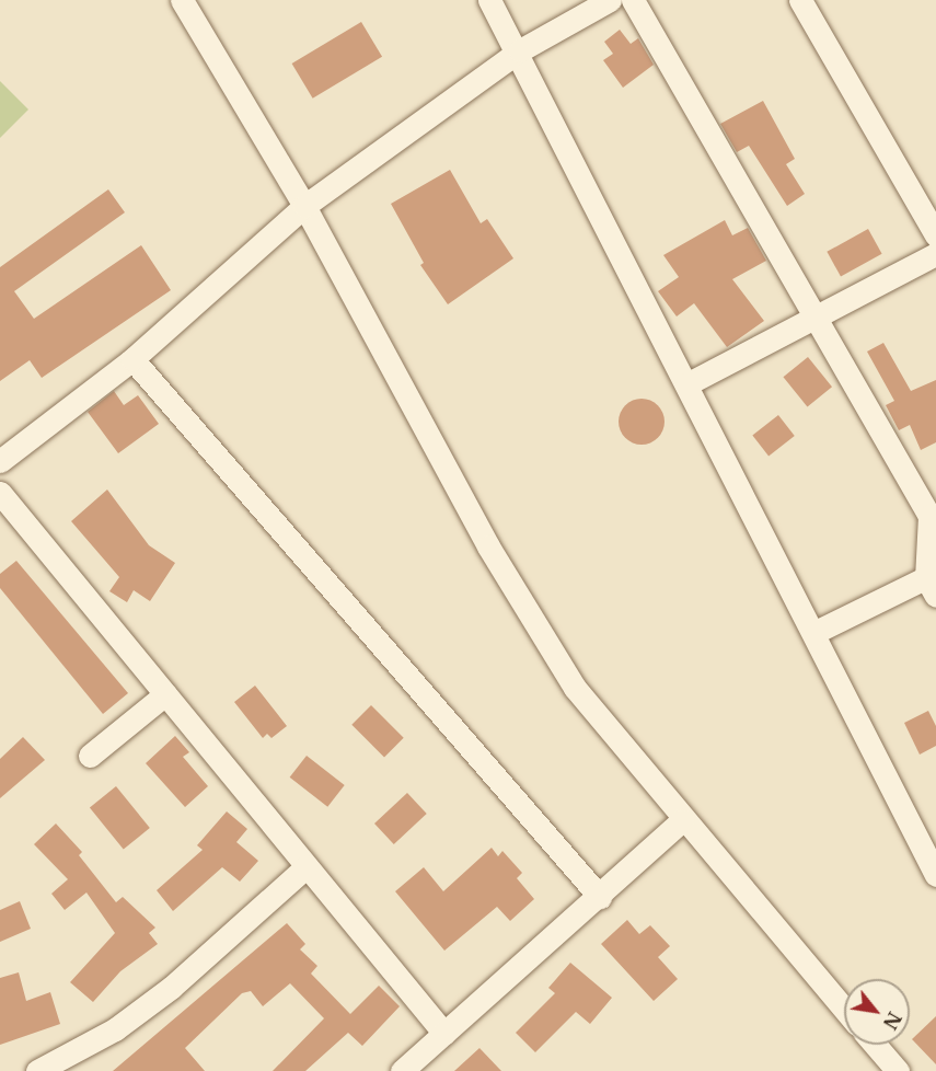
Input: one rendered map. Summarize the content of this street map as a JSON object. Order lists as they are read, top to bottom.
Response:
{
  "north": "bottom right"
}
